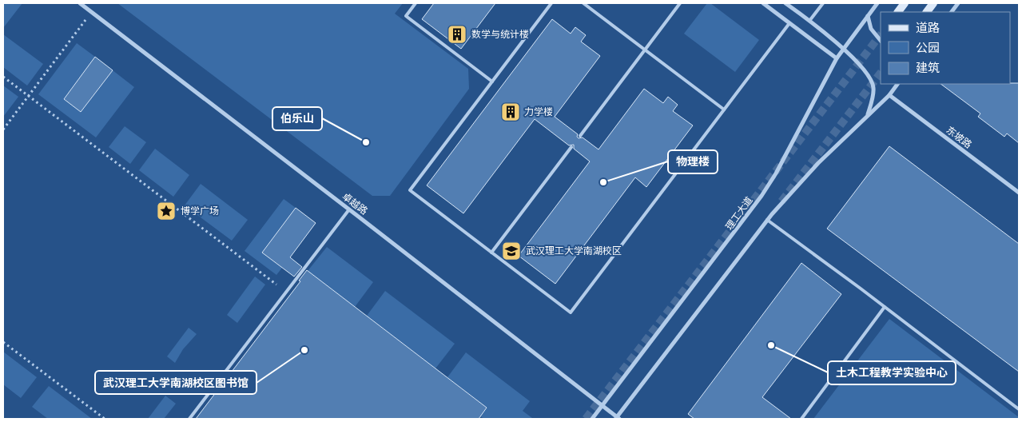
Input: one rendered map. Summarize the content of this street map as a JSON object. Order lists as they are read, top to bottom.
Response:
{
  "streets": {
    "street": ["东坡路", "卓越路", "理工大道"]
  },
  "crossings": [
    ["卓越路", "理工大道"]
  ],
  "places": {
    "building": ["数学与统计楼", "力学楼"],
    "other": [
      "伯乐山",
      "物理楼",
      "土木工程教学实验中心",
      "武汉理工大学南湖校区图书馆"
    ],
    "place": ["博学广场"],
    "school or university": ["武汉理工大学南湖校区"]
  },
  "legend": ["道路", "公园", "建筑"]
}
